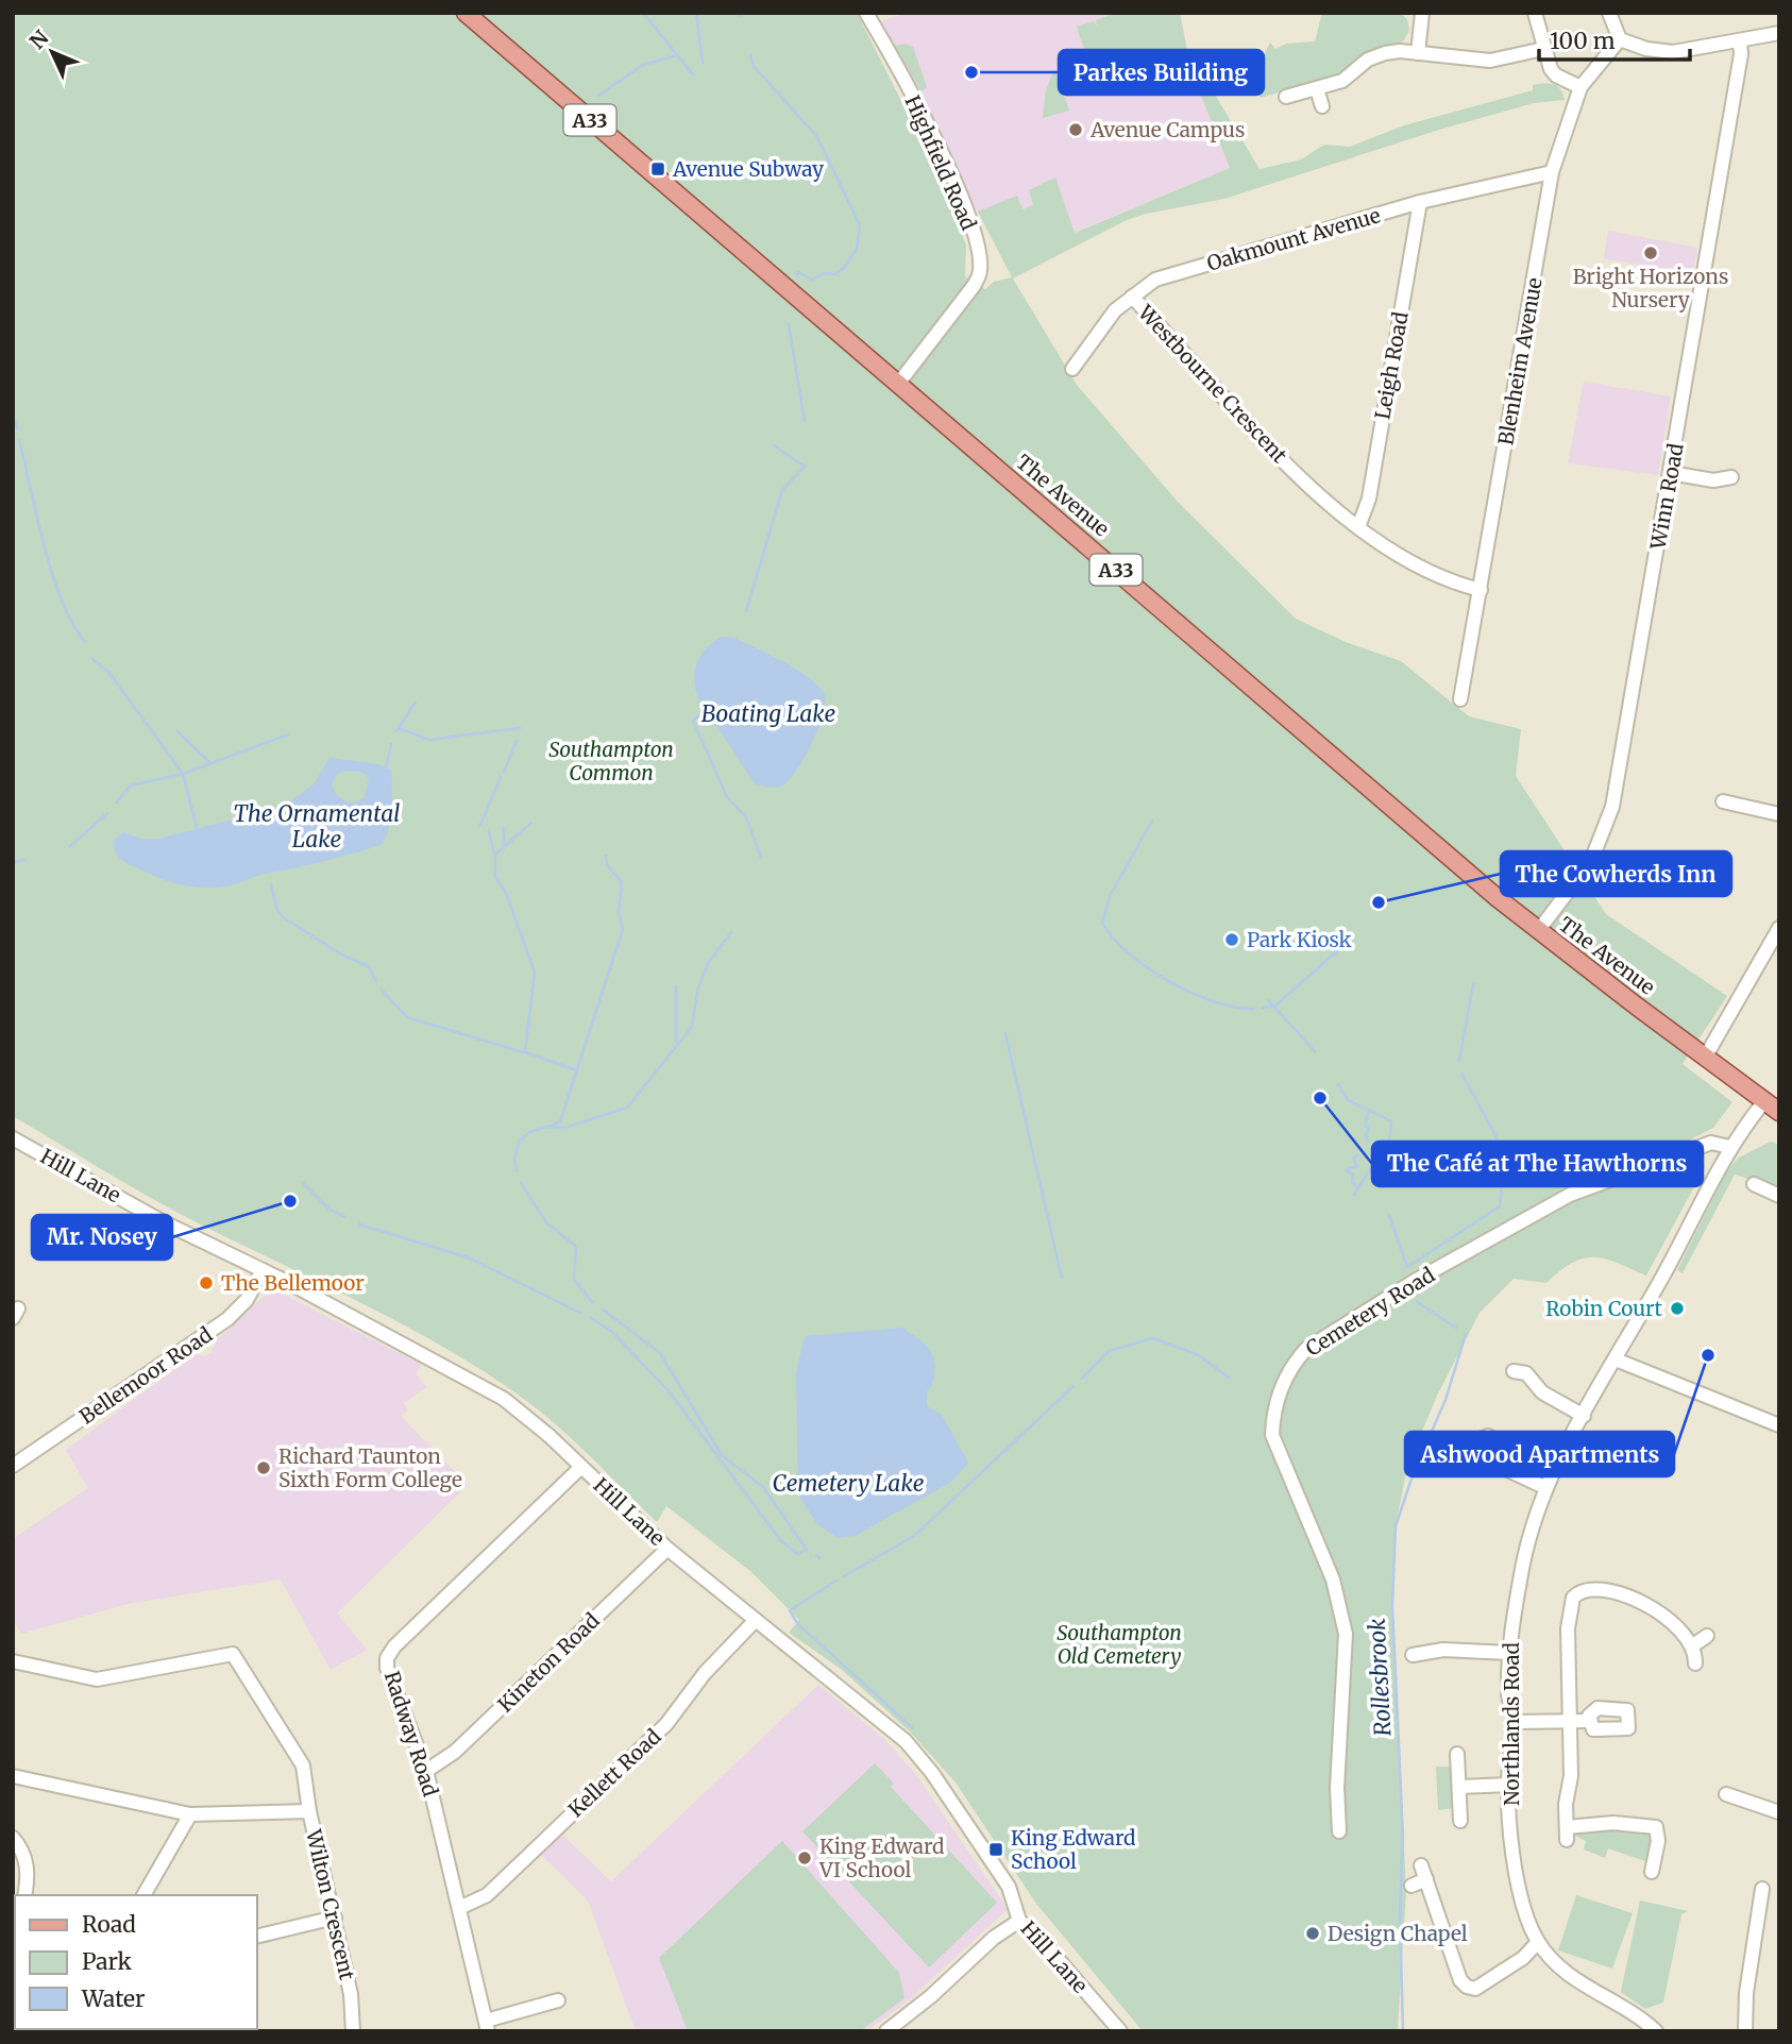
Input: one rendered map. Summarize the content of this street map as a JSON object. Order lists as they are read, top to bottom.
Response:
{
  "streets": {
    "main road": ["A33", "The Avenue"],
    "street": [
      "Highfield Road",
      "Oakmount Avenue",
      "Blenheim Avenue",
      "Leigh Road",
      "Westbourne Crescent",
      "Winn Road",
      "Hill Lane",
      "Cemetery Road",
      "Bellemoor Road",
      "Kineton Road",
      "Northlands Road",
      "Radway Road",
      "Kellett Road",
      "Wilton Crescent"
    ]
  },
  "crossings": [
    ["Highfield Road", "The Avenue"],
    ["Oakmount Avenue", "Blenheim Avenue"],
    ["Oakmount Avenue", "Leigh Road"],
    ["Oakmount Avenue", "Westbourne Crescent"],
    ["Blenheim Avenue", "Westbourne Crescent"],
    ["Leigh Road", "Westbourne Crescent"],
    ["The Avenue", "Winn Road"],
    ["The Avenue", "Northlands Road"],
    ["Hill Lane", "Bellemoor Road"],
    ["Hill Lane", "Kineton Road"],
    ["Hill Lane", "Radway Road"],
    ["Hill Lane", "Kellett Road"],
    ["Cemetery Road", "Northlands Road"],
    ["Kineton Road", "Radway Road"],
    ["Radway Road", "Kellett Road"]
  ],
  "water": [
    "Boating Lake",
    "The Ornamental Lake",
    "Cemetery Lake",
    "Rollesbrook"
  ],
  "parks": ["Southampton Common", "Southampton Old Cemetery"],
  "places": {
    "other": [
      "Parkes Building",
      "Avenue Campus",
      "Bright Horizons Nursery",
      "The Cowherds Inn",
      "Park Kiosk",
      "The Café at The Hawthorns",
      "Mr. Nosey",
      "The Bellemoor",
      "Robin Court",
      "Ashwood Apartments",
      "Richard Taunton Sixth Form College",
      "King Edward VI School",
      "Design Chapel"
    ],
    "transit": ["Avenue Subway", "King Edward School"]
  },
  "legend": ["Road", "Park", "Water"],
  "scale_bar": "100 m",
  "north": "top left"
}
